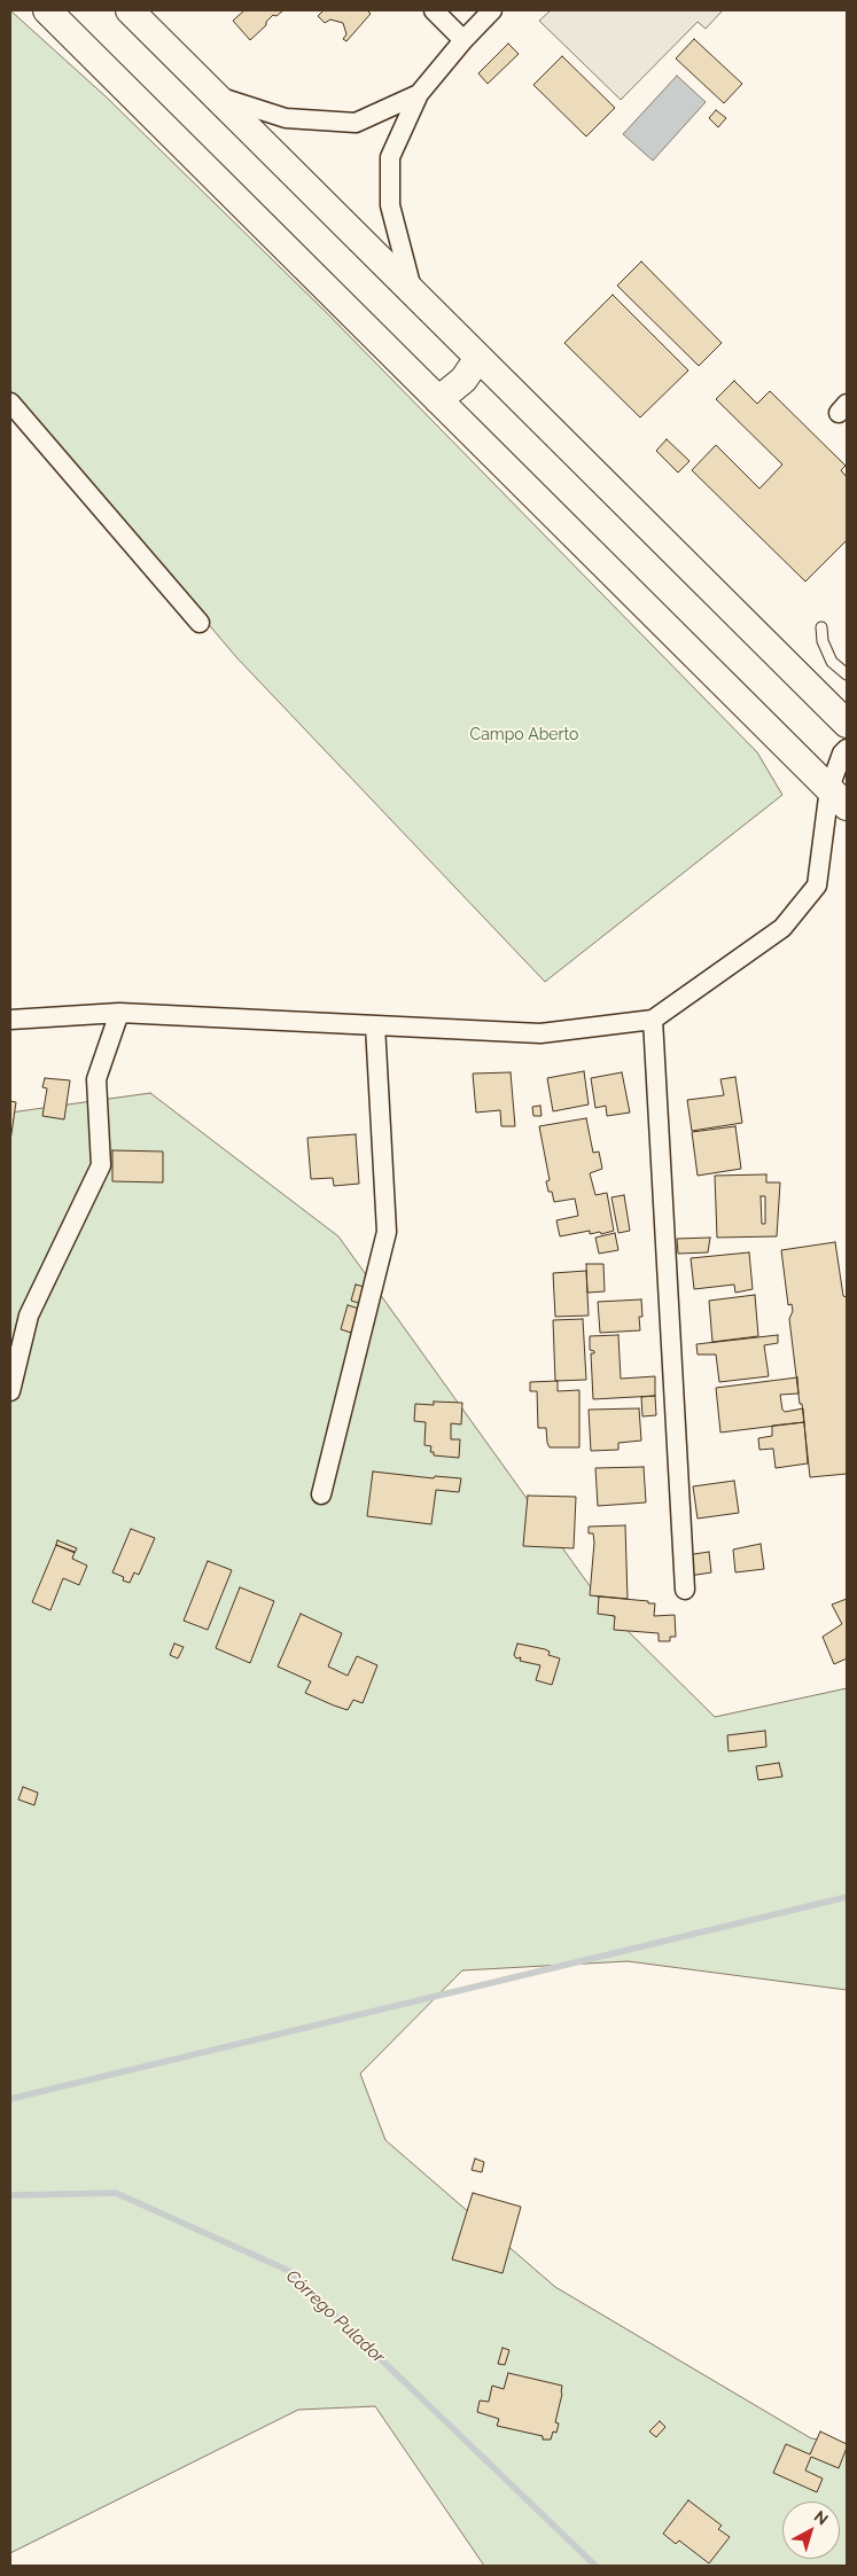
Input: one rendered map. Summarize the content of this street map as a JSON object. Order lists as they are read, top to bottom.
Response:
{
  "water": ["Córrego Pulador"],
  "parks": ["Campo Aberto"],
  "north": "top right"
}
